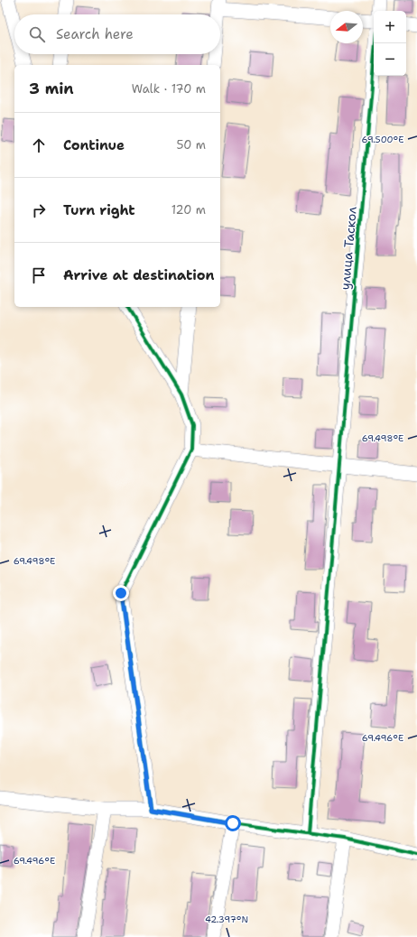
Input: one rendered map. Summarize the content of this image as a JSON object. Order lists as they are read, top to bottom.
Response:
{
  "streets": {
    "street": ["улица Таскол"]
  },
  "north": "left",
  "page": {
    "map_buttons": ["+", "−"],
    "search": "Search here",
    "heading": ["3 min", "Walk · 170 m"],
    "list": [
      ["Continue", "50 m"],
      ["Turn right", "120 m"],
      "Arrive at destination"
    ]
  },
  "coordinates": [
    "69.500°E",
    "69.498°E",
    "69.496°E",
    "42.397°N"
  ]
}
